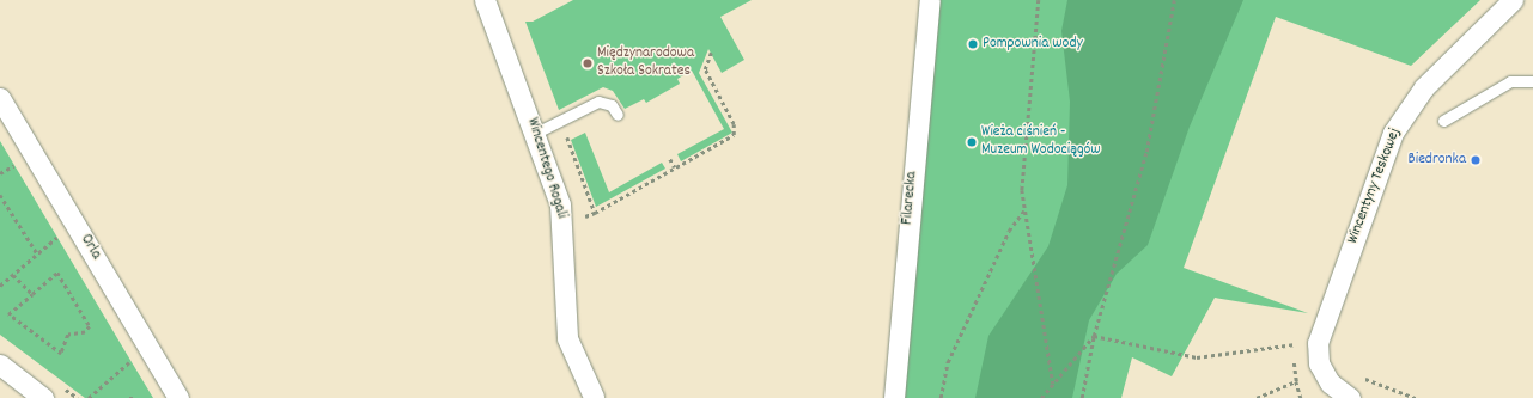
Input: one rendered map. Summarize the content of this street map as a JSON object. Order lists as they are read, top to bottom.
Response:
{
  "streets": {
    "street": [
      "Wincentego Rogali",
      "Wincentyny Teskowej",
      "Filarecka",
      "Orla"
    ]
  },
  "places": [
    "Pompownia wody",
    "Międzynarodowa Szkoła Sokrates",
    "Wieża ciśnień - Muzeum Wodociągów",
    "Biedronka"
  ]
}
